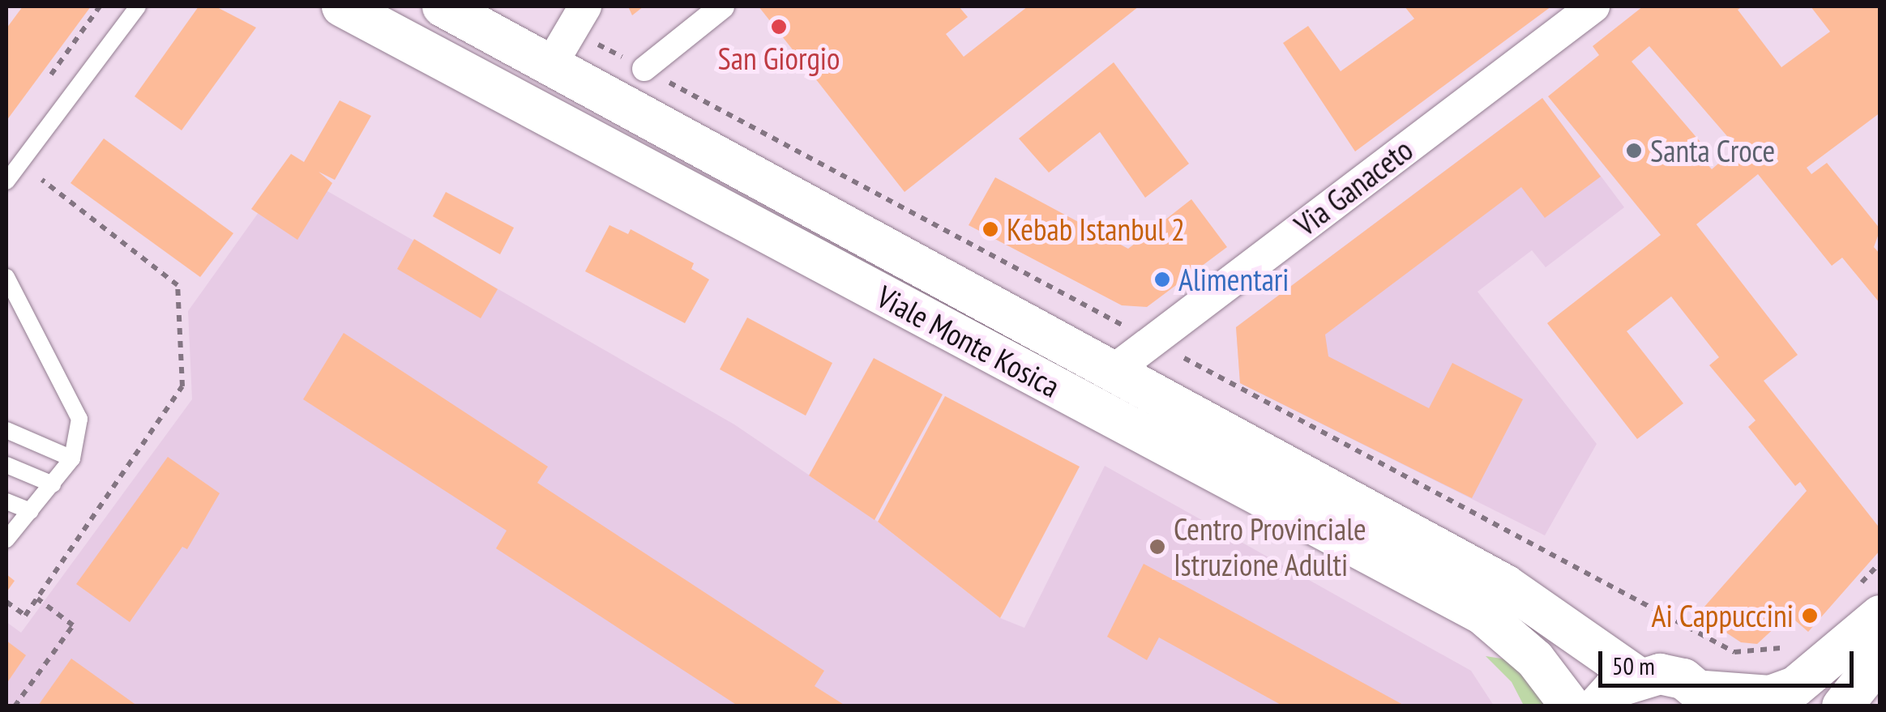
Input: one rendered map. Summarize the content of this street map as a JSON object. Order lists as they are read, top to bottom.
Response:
{
  "streets": {
    "street": ["Via Ganaceto", "Viale Monte Kosica"]
  },
  "crossings": [
    ["Via Ganaceto", "Viale Monte Kosica"]
  ],
  "places": [
    "San Giorgio",
    "Santa Croce",
    "Kebab Istanbul 2",
    "Alimentari",
    "Centro Provinciale Istruzione Adulti",
    "Ai Cappuccini"
  ],
  "scale_bar": "50 m"
}
